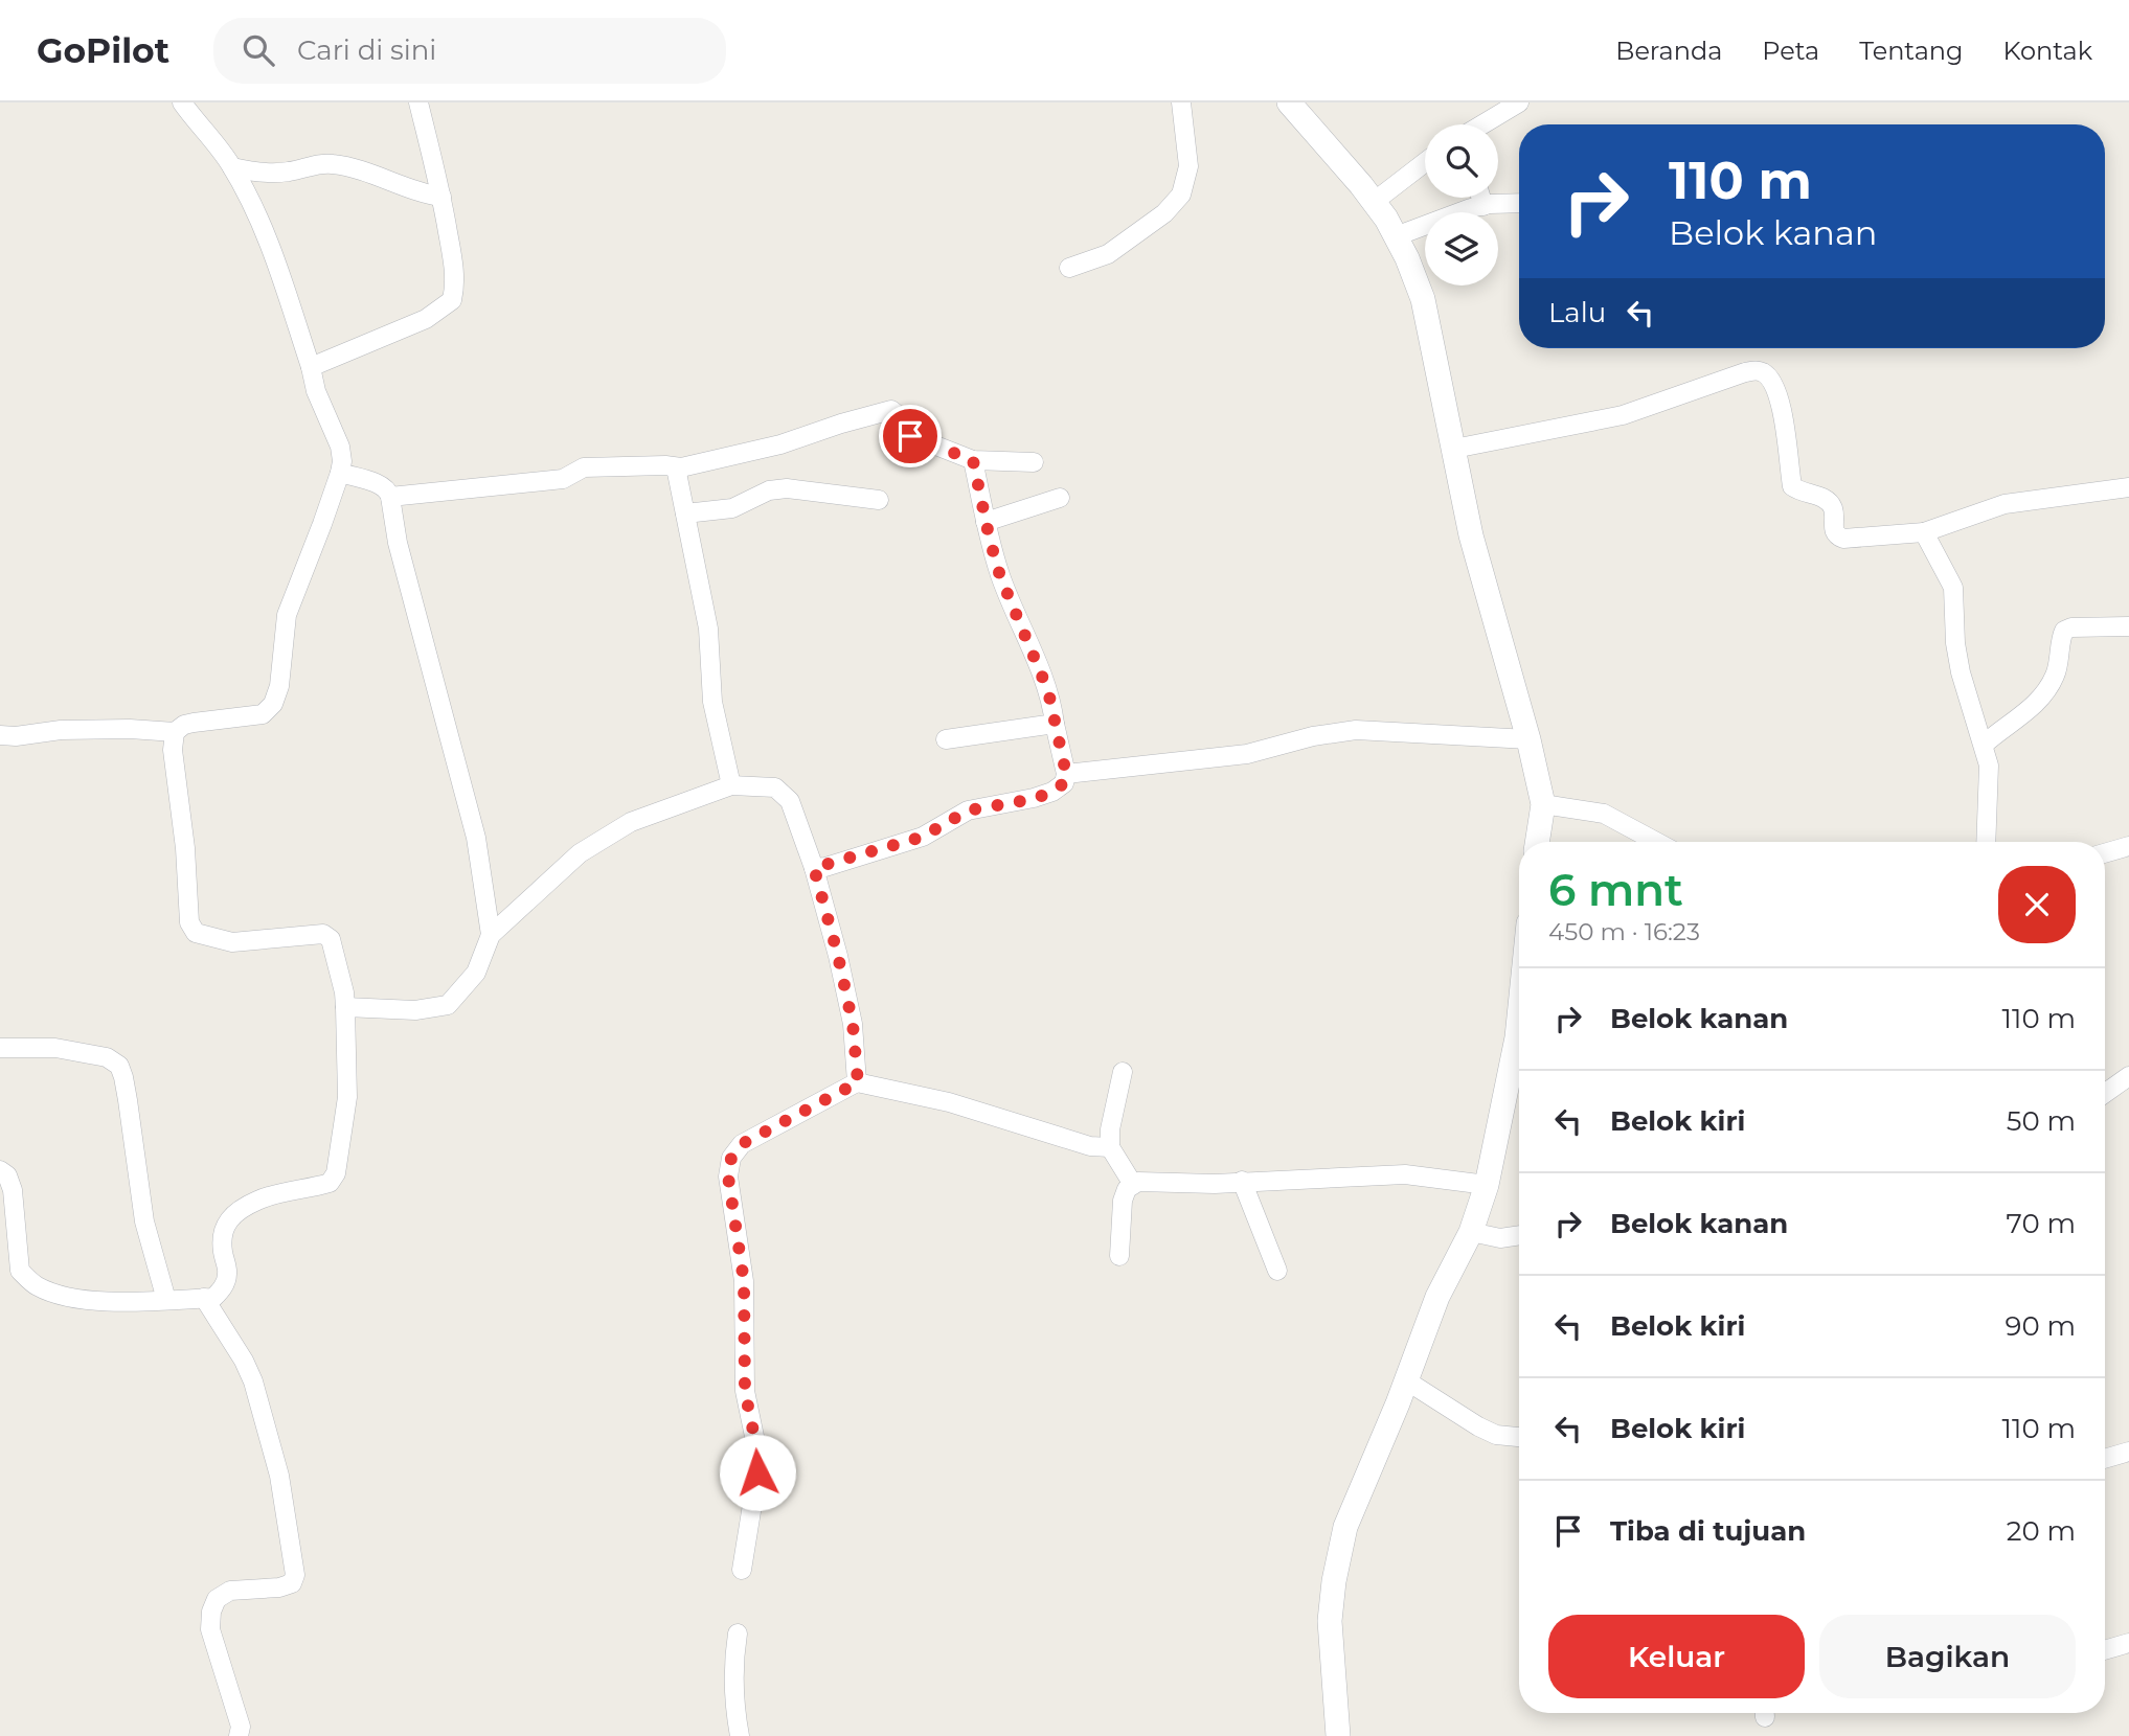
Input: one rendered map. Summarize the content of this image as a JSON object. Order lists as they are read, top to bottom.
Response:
{
  "page": {
    "header": "GoPilot",
    "search": "Cari di sini",
    "nav": [
      "Beranda",
      "Peta",
      "Tentang",
      "Kontak"
    ],
    "turn": ["110 m", "Belok kanan"],
    "then": "Lalu",
    "heading": ["6 mnt", "450 m · 16:23"],
    "list": [
      {
        "name": "Belok kanan",
        "value": "110 m"
      },
      {
        "name": "Belok kiri",
        "value": "50 m"
      },
      {
        "name": "Belok kanan",
        "value": "70 m"
      },
      {
        "name": "Belok kiri",
        "value": "90 m"
      },
      {
        "name": "Belok kiri",
        "value": "110 m"
      },
      {
        "name": "Tiba di tujuan",
        "value": "20 m"
      }
    ],
    "buttons": ["Keluar", "Bagikan"]
  }
}
